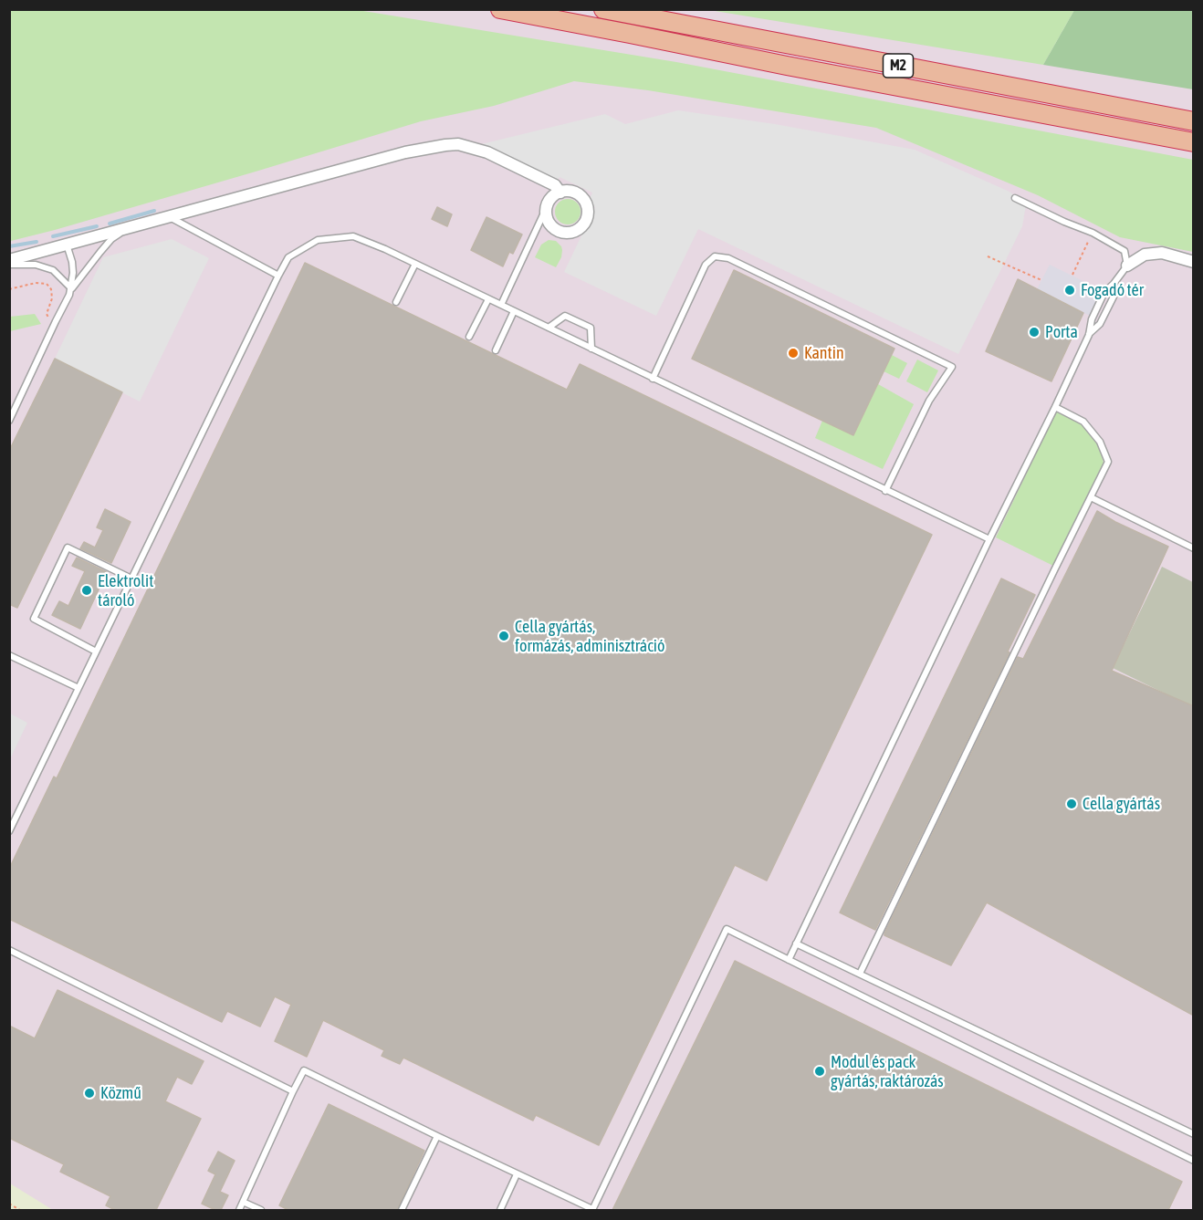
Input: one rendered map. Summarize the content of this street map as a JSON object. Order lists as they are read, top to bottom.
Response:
{
  "streets": {
    "highway": ["M2"]
  },
  "places": [
    "Fogadó tér",
    "Porta",
    "Kantin",
    "Elektrolit tároló",
    "Cella gyártás, formázás, adminisztráció",
    "Cella gyártás",
    "Modul és pack gyártás, raktározás",
    "Közmű"
  ]
}
